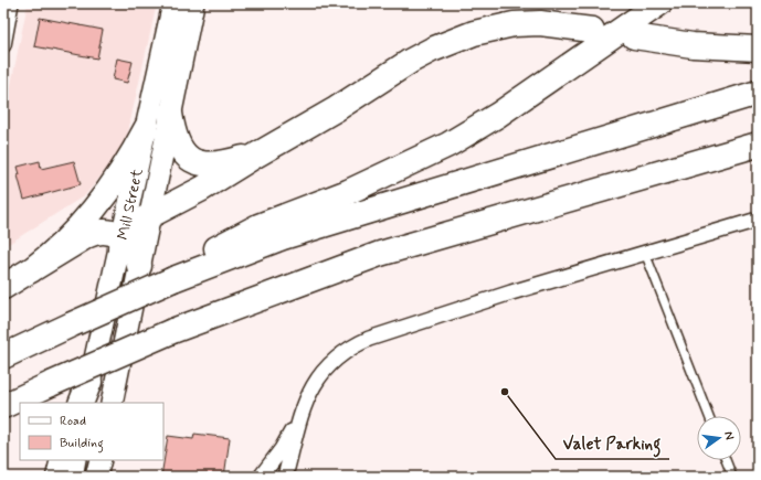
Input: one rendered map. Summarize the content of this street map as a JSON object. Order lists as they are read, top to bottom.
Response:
{
  "streets": {
    "main road": ["Mill Street"]
  },
  "places": ["Valet Parking"],
  "legend": ["Road", "Building"],
  "north": "right"
}
